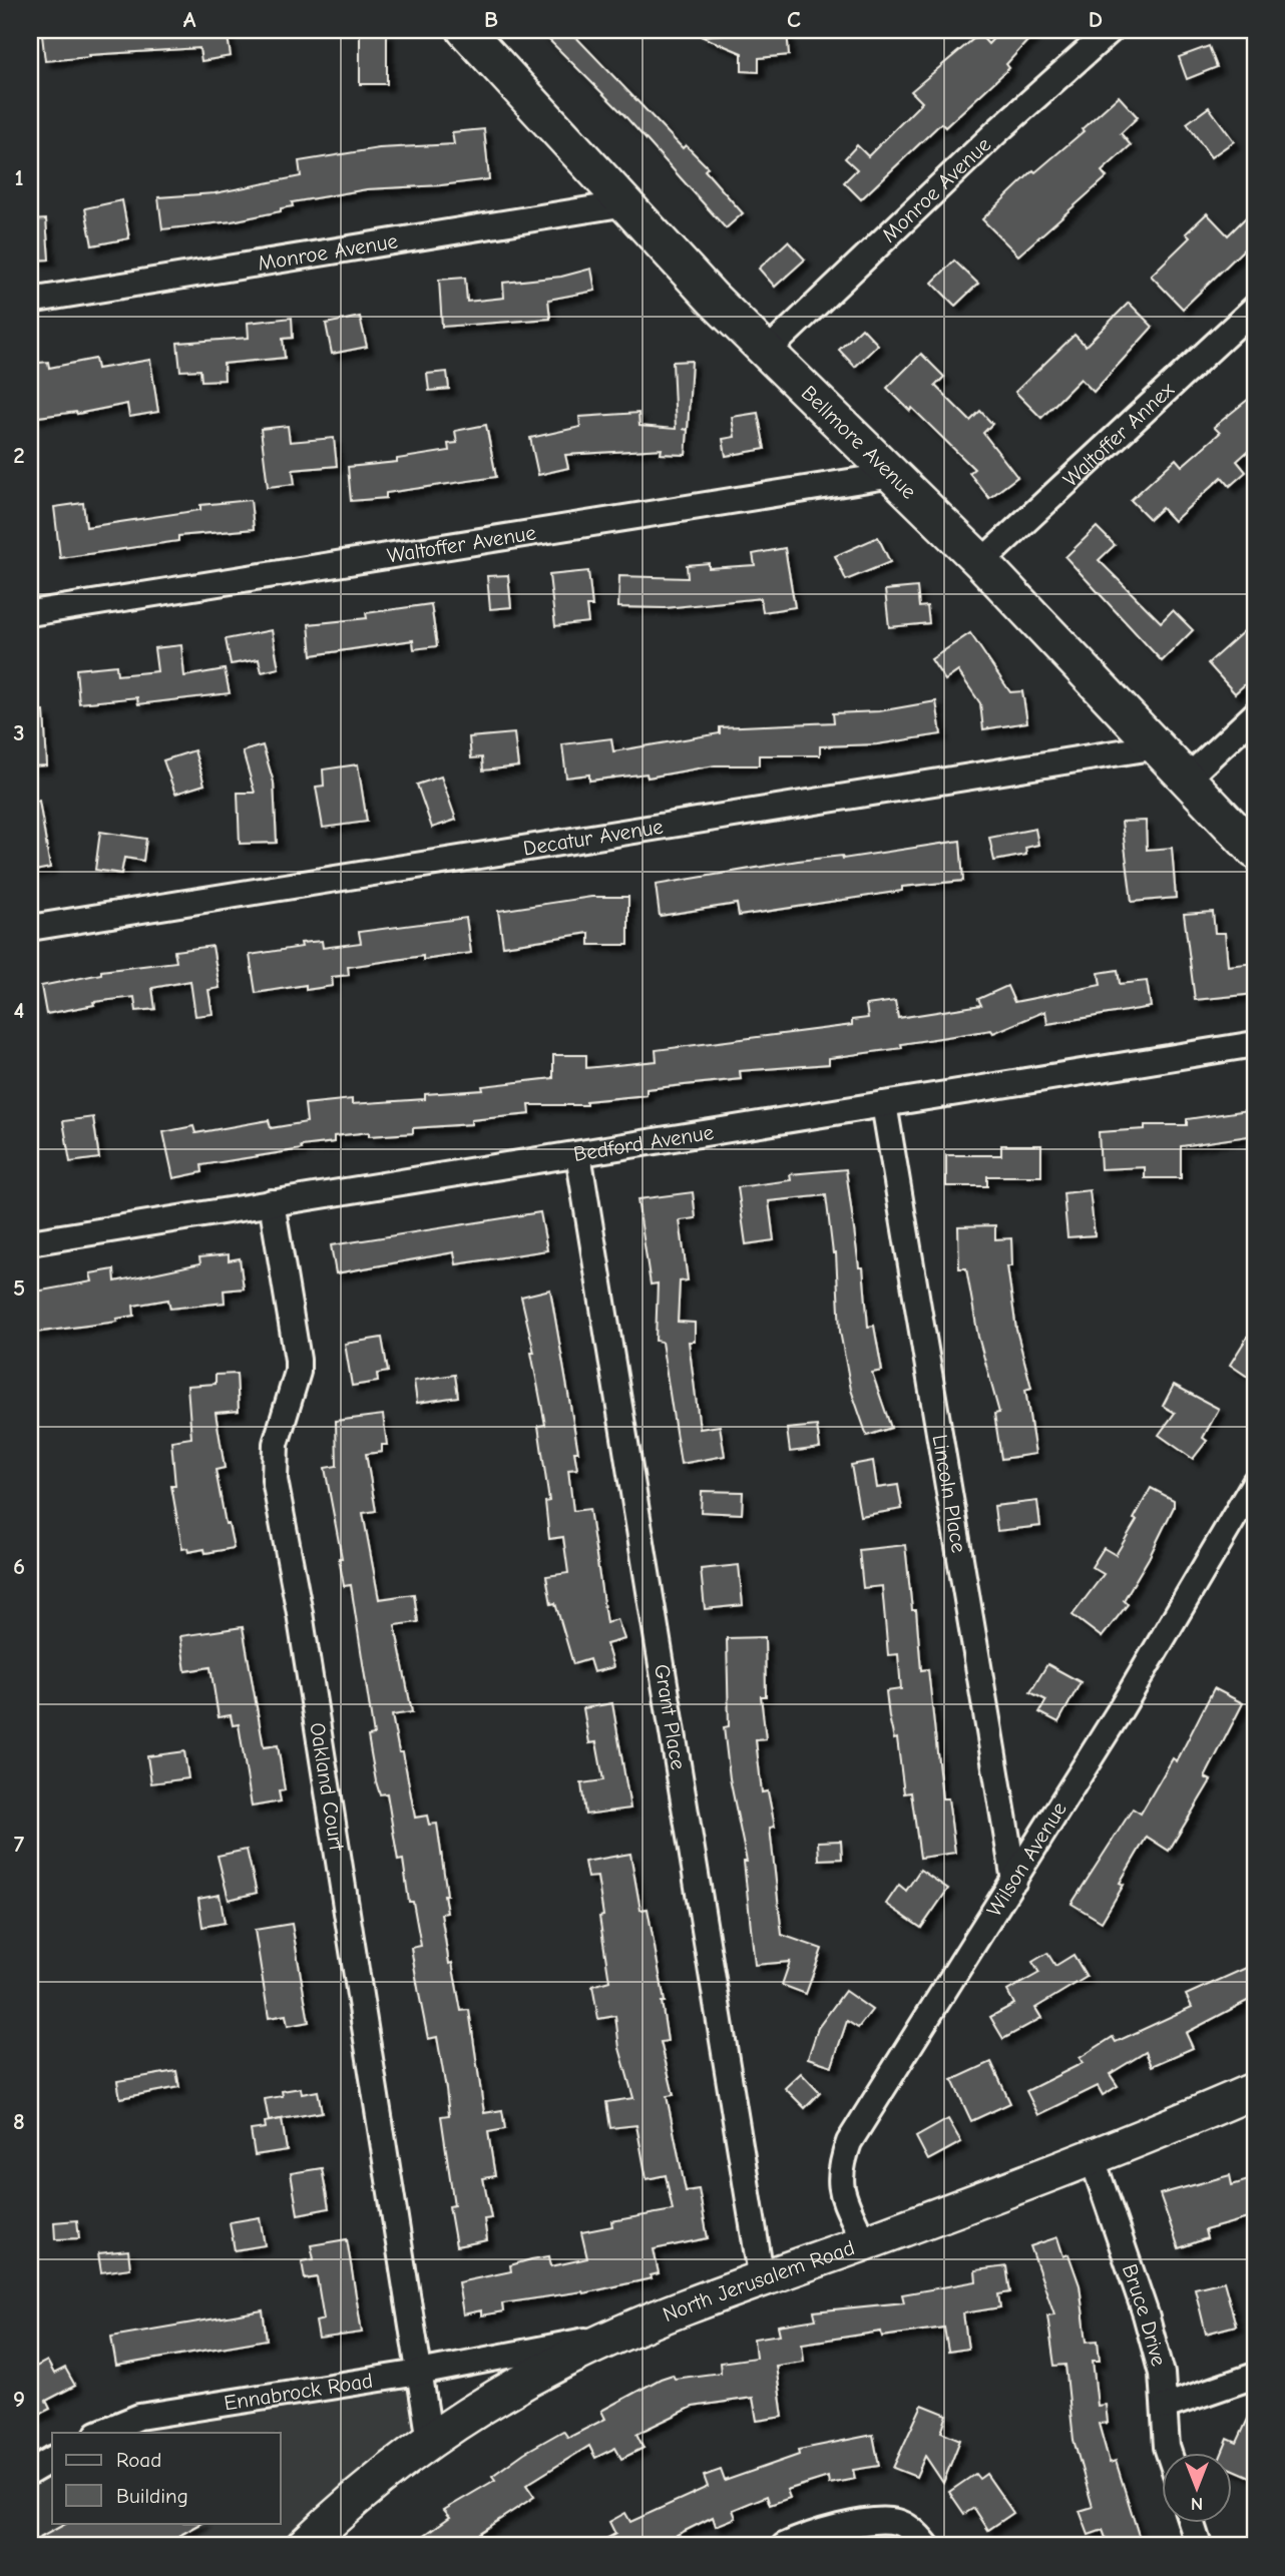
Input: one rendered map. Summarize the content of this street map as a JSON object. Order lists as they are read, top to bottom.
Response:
{
  "streets": {
    "main road": ["Bellmore Avenue", "North Jerusalem Road"],
    "street": [
      "Monroe Avenue",
      "Waltoffer Annex",
      "Waltoffer Avenue",
      "Decatur Avenue",
      "Bedford Avenue",
      "Lincoln Place",
      "Grant Place",
      "Oakland Court",
      "Wilson Avenue",
      "Bruce Drive",
      "Ennabrock Road"
    ]
  },
  "crossings": [
    ["Monroe Avenue", "Bellmore Avenue"],
    ["Waltoffer Annex", "Bellmore Avenue"],
    ["Bellmore Avenue", "Waltoffer Avenue"],
    ["Bellmore Avenue", "Decatur Avenue"],
    ["Bedford Avenue", "Lincoln Place"],
    ["Bedford Avenue", "Grant Place"],
    ["Bedford Avenue", "Oakland Court"],
    ["Lincoln Place", "Wilson Avenue"],
    ["Grant Place", "North Jerusalem Road"],
    ["Oakland Court", "Ennabrock Road"],
    ["Wilson Avenue", "North Jerusalem Road"],
    ["North Jerusalem Road", "Bruce Drive"],
    ["North Jerusalem Road", "Ennabrock Road"]
  ],
  "legend": ["Road", "Building"],
  "north": "bottom",
  "grid": {
    "columns": [
      "A",
      "B",
      "C",
      "D"
    ],
    "rows": [
      "1",
      "2",
      "3",
      "4",
      "5",
      "6",
      "7",
      "8",
      "9"
    ]
  }
}
